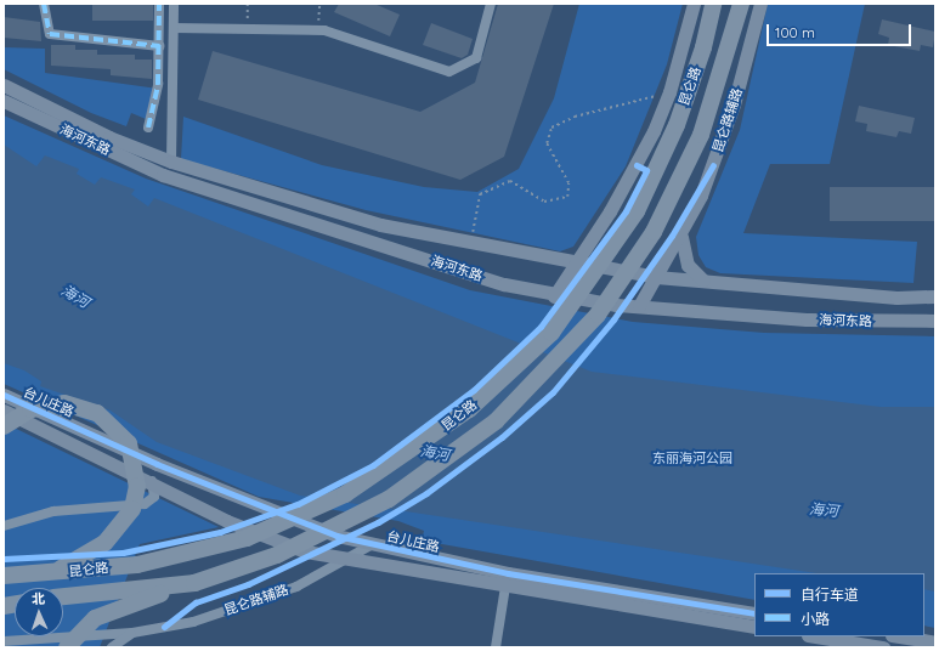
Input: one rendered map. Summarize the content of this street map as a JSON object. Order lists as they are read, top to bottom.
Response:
{
  "streets": {
    "highway": ["昆仑路"],
    "main road": ["昆仑路辅路", "海河东路", "台儿庄路"]
  },
  "crossings": [
    ["昆仑路辅路", "海河东路"],
    ["昆仑路辅路", "台儿庄路"]
  ],
  "water": ["海河"],
  "parks": ["东丽海河公园"],
  "legend": ["自行车道", "小路"],
  "scale_bar": "100 m",
  "north": "top"
}
